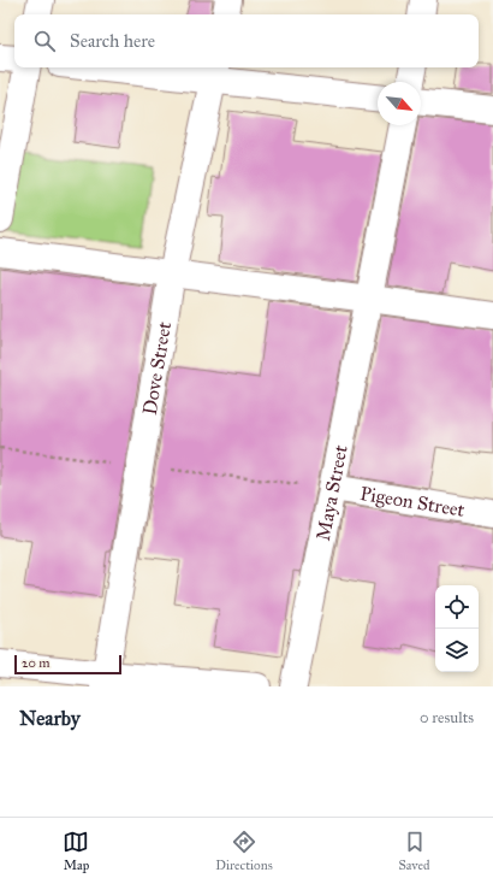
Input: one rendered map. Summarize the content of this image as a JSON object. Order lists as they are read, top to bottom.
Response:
{
  "streets": {
    "street": ["Dove Street", "Maya Street", "Pigeon Street"]
  },
  "crossings": [
    ["Maya Street", "Pigeon Street"]
  ],
  "scale_bar": "20 m",
  "north": "bottom right",
  "page": {
    "search": "Search here",
    "scale": "20 m",
    "heading": ["Nearby", "0 results"],
    "nav": ["Map", "Directions", "Saved"]
  }
}
